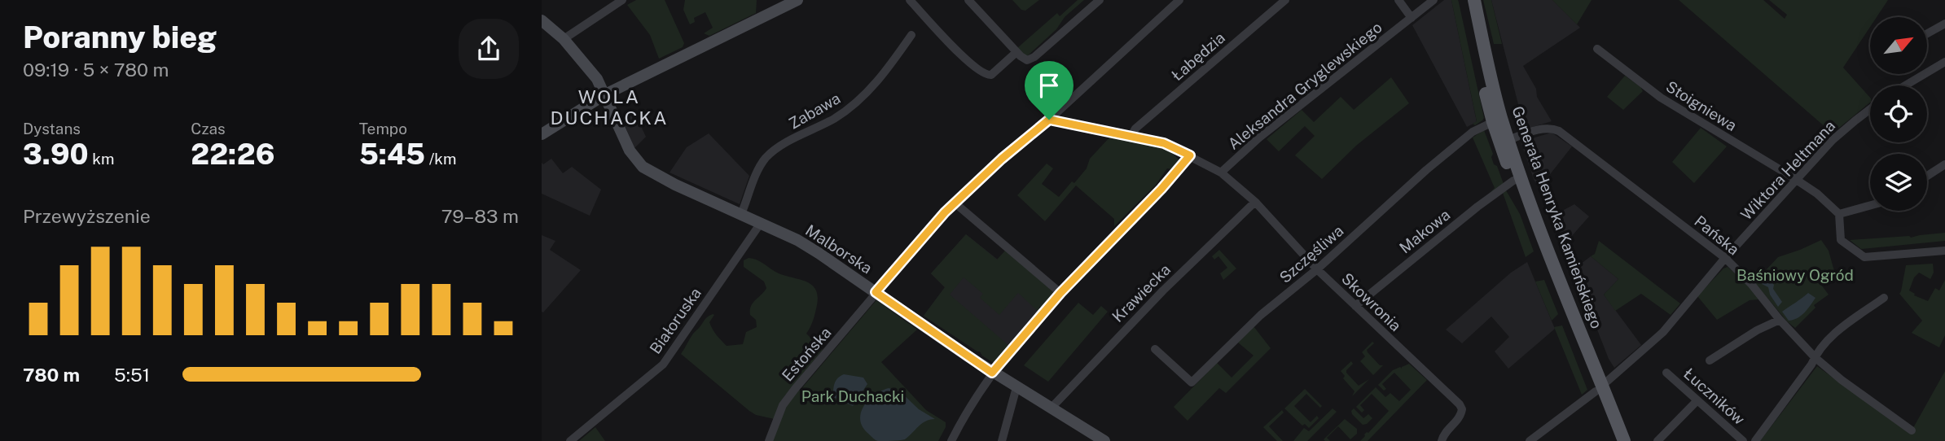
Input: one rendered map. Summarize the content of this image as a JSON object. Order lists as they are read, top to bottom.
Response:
{
  "streets": {
    "main road": ["Generała Henryka Kamieńskiego"],
    "street": [
      "Łabędzia",
      "Aleksandra Gryglewskiego",
      "Stoigniewa",
      "Zabawa",
      "Wiktora Heltmana",
      "Makowa",
      "Pańska",
      "Malborska",
      "Szczęśliwa",
      "Krawiecka",
      "Skowronia",
      "Białoruska",
      "Estońska",
      "Łuczników"
    ]
  },
  "crossings": [
    ["Łabędzia", "Skowronia"],
    ["Aleksandra Gryglewskiego", "Skowronia"],
    ["Stoigniewa", "Wiktora Heltmana"],
    ["Zabawa", "Malborska"],
    ["Wiktora Heltmana", "Generała Henryka Kamieńskiego"],
    ["Wiktora Heltmana", "Pańska"],
    ["Generała Henryka Kamieńskiego", "Makowa"],
    ["Generała Henryka Kamieńskiego", "Pańska"],
    ["Generała Henryka Kamieńskiego", "Szczęśliwa"],
    ["Makowa", "Skowronia"],
    ["Pańska", "Łuczników"],
    ["Malborska", "Krawiecka"],
    ["Malborska", "Białoruska"],
    ["Malborska", "Estońska"],
    ["Szczęśliwa", "Skowronia"],
    ["Krawiecka", "Skowronia"],
    ["Skowronia", "Estońska"]
  ],
  "districts": ["WOLA DUCHACKA"],
  "parks": ["Baśniowy Ogród", "Park Duchacki"],
  "north": "top right",
  "page": {
    "heading": ["Poranny bieg", "09:19 · 5 × 780 m"],
    "stats": [
      ["Dystans", "3.90 km"],
      ["Czas", "22:26"],
      ["Tempo", "5:45 /km"]
    ],
    "chart": ["Przewyższenie", "79–83 m"],
    "list": [
      {
        "name": "780 m",
        "note": "5:51"
      }
    ]
  }
}
